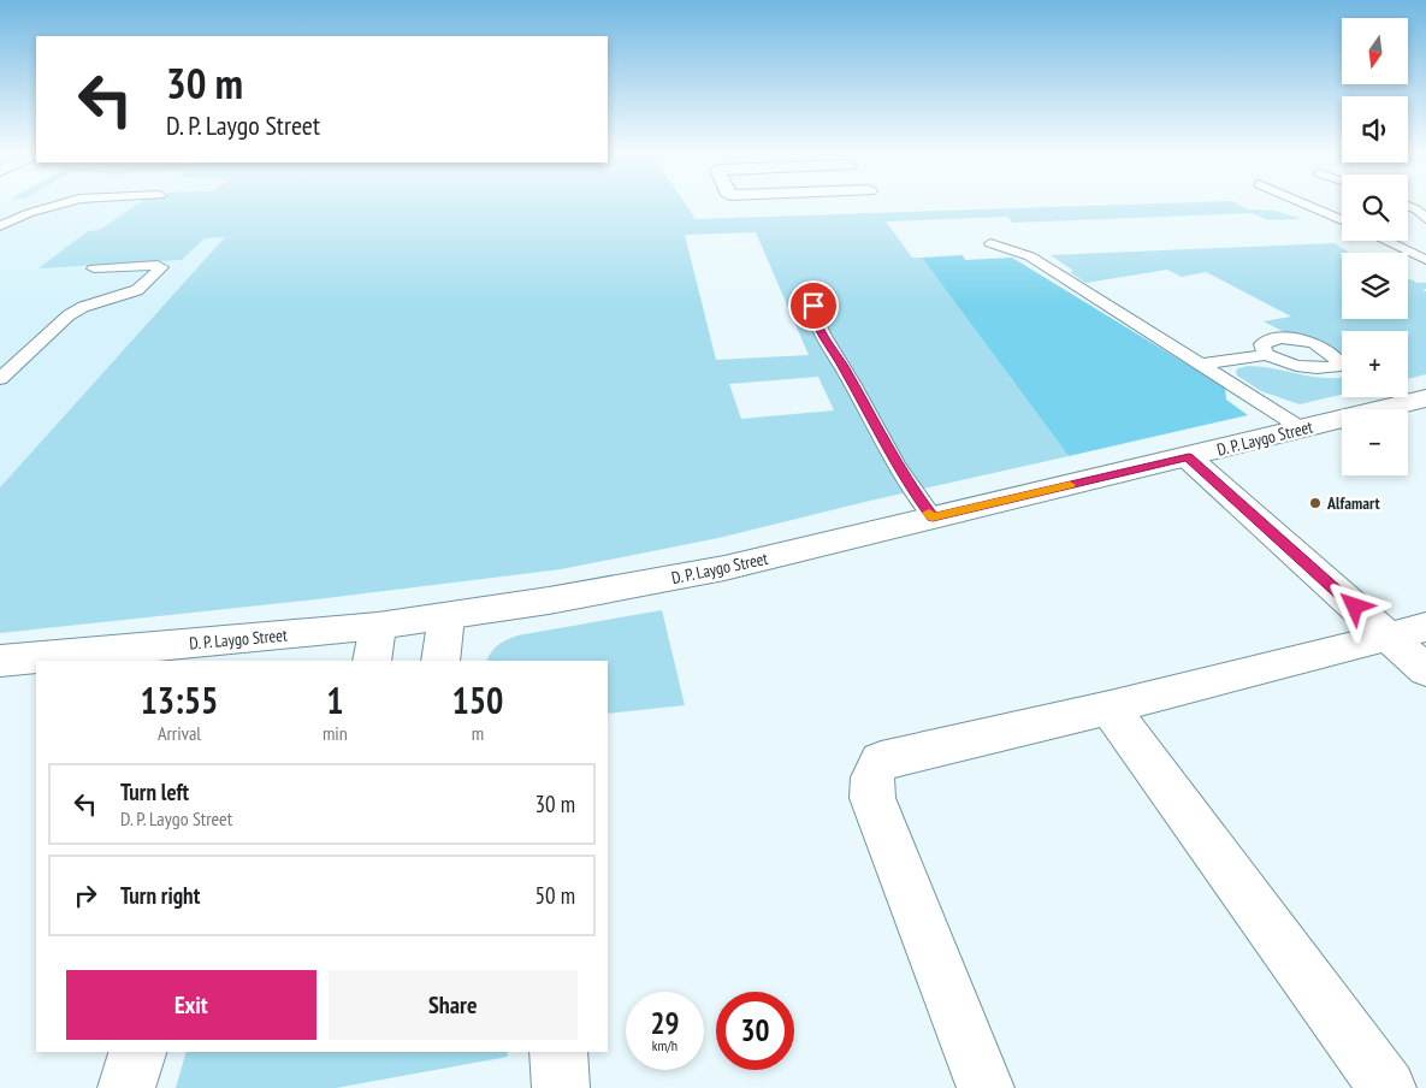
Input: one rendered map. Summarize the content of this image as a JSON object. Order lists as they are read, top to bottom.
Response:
{
  "streets": {
    "street": ["D. P. Laygo Street"]
  },
  "places": ["Alfamart"],
  "north": "bottom",
  "page": {
    "map_buttons": ["+", "−"],
    "turn": ["30 m", "D. P. Laygo Street"],
    "eta": [
      "13:55",
      "Arrival",
      "1",
      "min",
      "150",
      "m"
    ],
    "list": [
      {
        "name": "Turn left",
        "note": "D. P. Laygo Street",
        "value": "30 m"
      },
      {
        "name": "Turn right",
        "value": "50 m"
      }
    ],
    "buttons": ["Exit", "Share"],
    "speed": "29 km/h",
    "limit": "30"
  }
}
